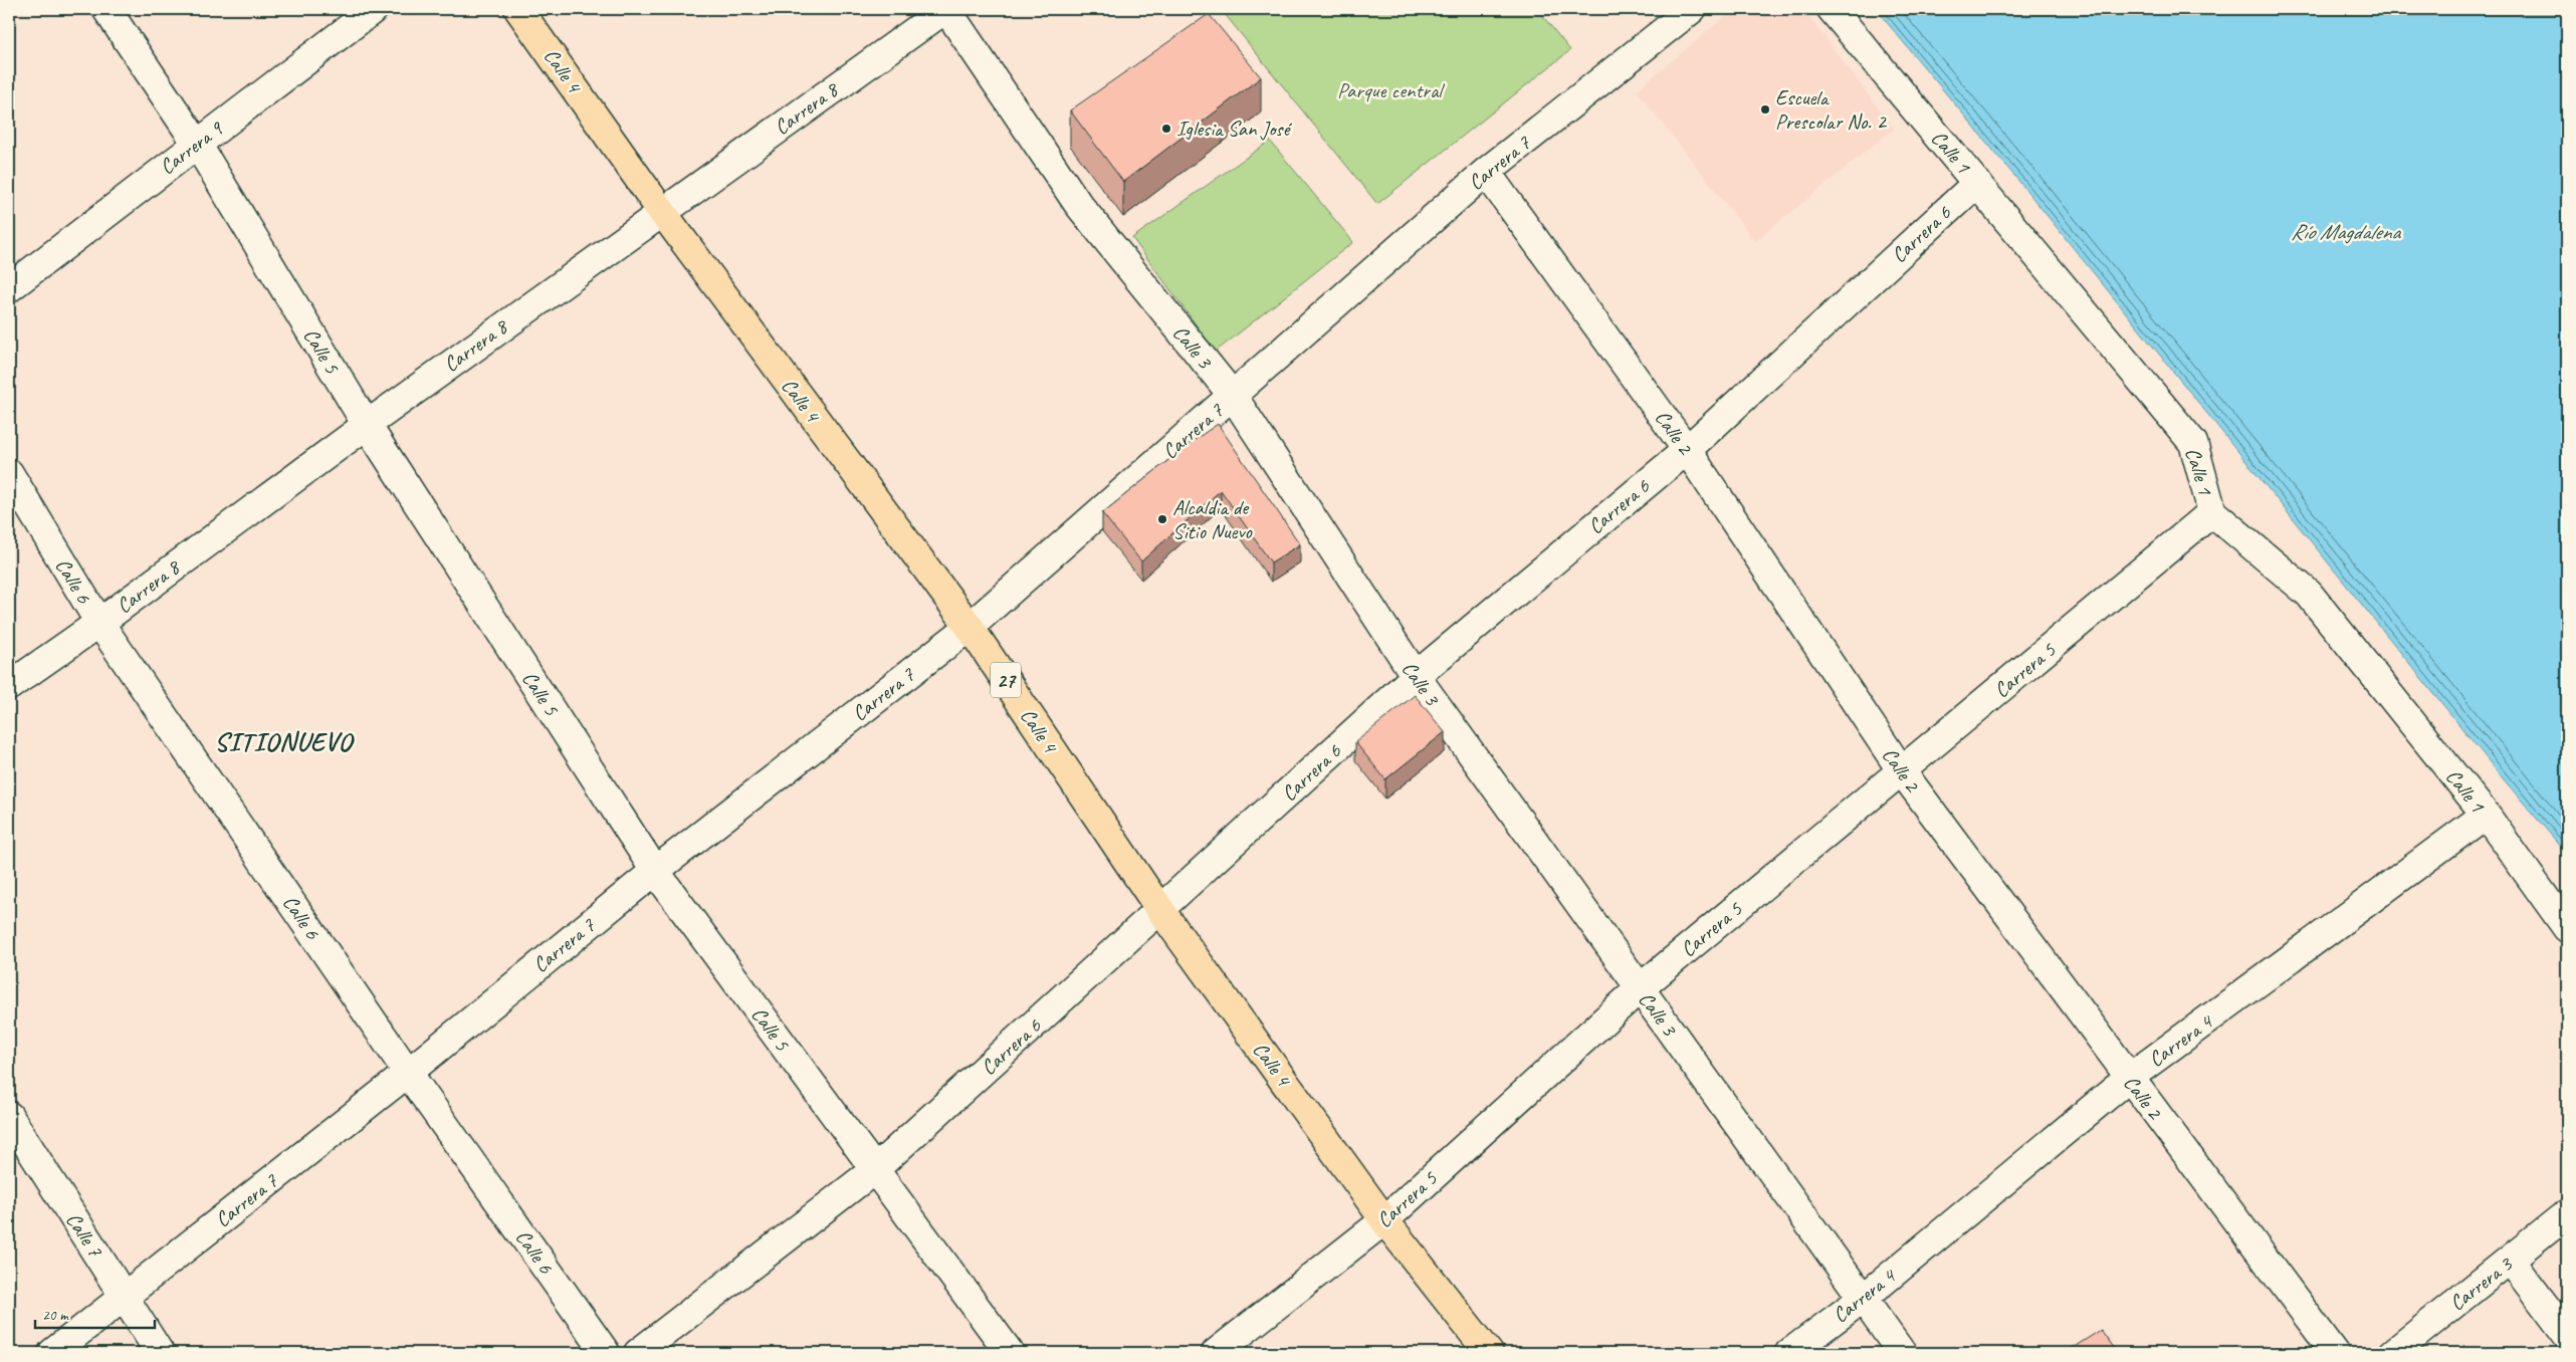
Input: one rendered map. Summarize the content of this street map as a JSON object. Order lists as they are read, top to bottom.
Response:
{
  "streets": {
    "main road": ["Calle 4", "27"],
    "street": [
      "Carrera 8",
      "Carrera 9",
      "Calle 1",
      "Carrera 7",
      "Carrera 6",
      "Calle 3",
      "Calle 5",
      "Calle 2",
      "Calle 6",
      "Carrera 5",
      "Carrera 4",
      "Calle 7",
      "Carrera 3"
    ]
  },
  "crossings": [
    ["Calle 4", "Carrera 8"],
    ["Calle 4", "Carrera 7"],
    ["Calle 4", "Carrera 6"],
    ["Calle 4", "Carrera 5"],
    ["Carrera 8", "Calle 3"],
    ["Carrera 8", "Calle 5"],
    ["Carrera 8", "Calle 6"],
    ["Carrera 9", "Calle 5"],
    ["Calle 1", "Carrera 6"],
    ["Calle 1", "Carrera 5"],
    ["Calle 1", "Carrera 4"],
    ["Carrera 7", "Calle 3"],
    ["Carrera 7", "Calle 5"],
    ["Carrera 7", "Calle 2"],
    ["Carrera 7", "Calle 6"],
    ["Carrera 7", "Calle 7"],
    ["Carrera 6", "Calle 3"],
    ["Carrera 6", "Calle 5"],
    ["Carrera 6", "Calle 2"],
    ["Calle 3", "Carrera 5"],
    ["Calle 3", "Carrera 4"],
    ["Calle 2", "Carrera 5"],
    ["Calle 2", "Carrera 4"]
  ],
  "districts": ["SITIONUEVO"],
  "water": ["Río Magdalena"],
  "parks": ["Parque central"],
  "places": ["Escuela Prescolar No. 2", "Iglesia San José", "Alcaldia de Sitio Nuevo"],
  "scale_bar": "20 m"
}
